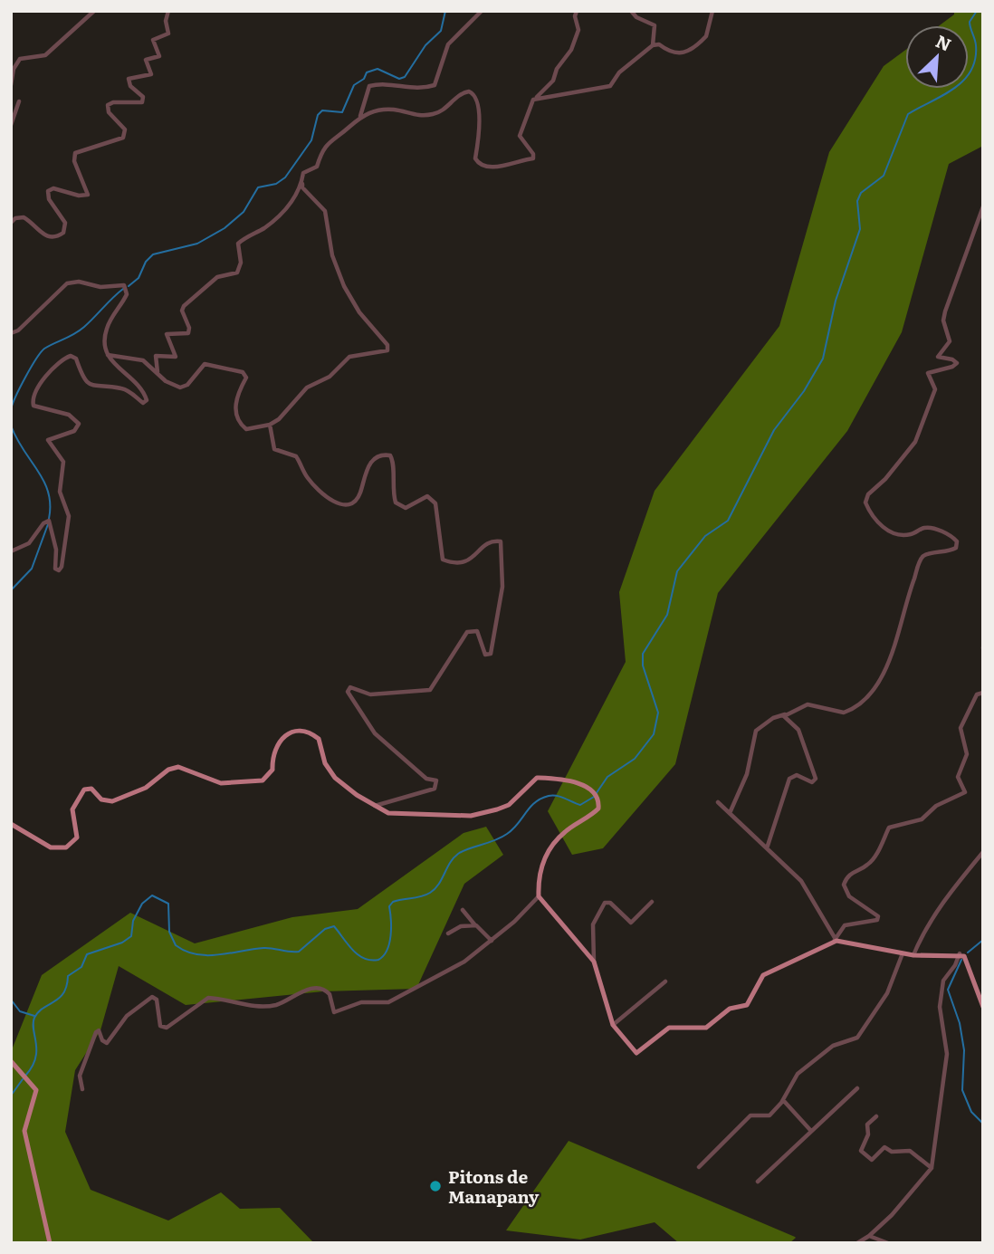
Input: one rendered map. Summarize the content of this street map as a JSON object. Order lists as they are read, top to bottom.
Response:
{
  "places": ["Pitons de Manapany"],
  "north": "top right"
}
